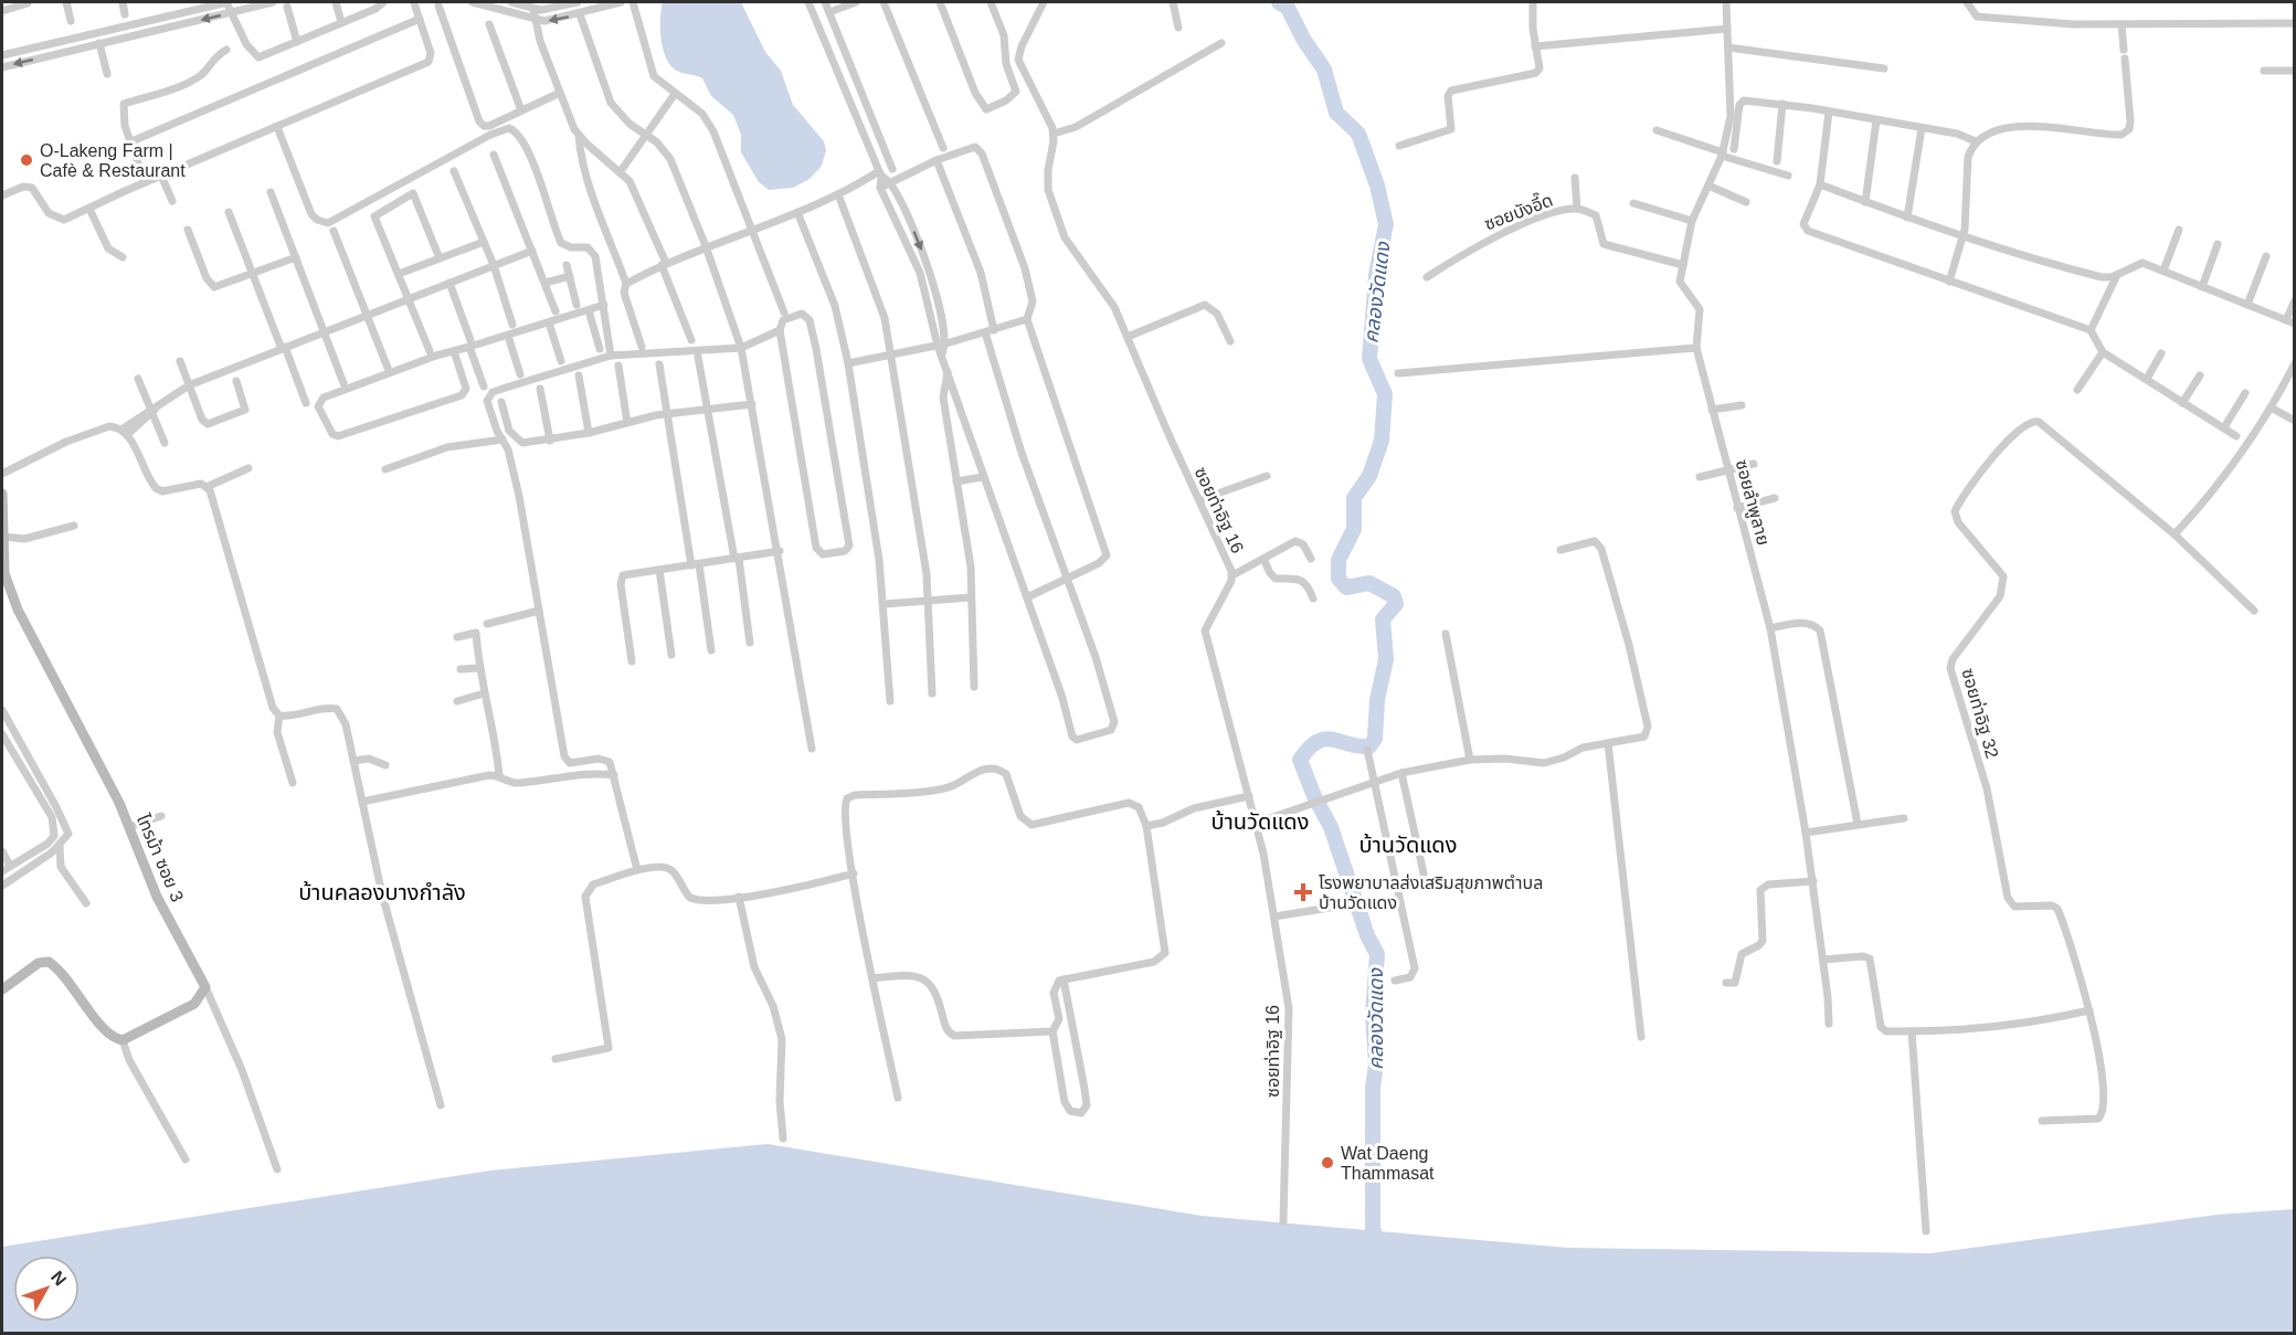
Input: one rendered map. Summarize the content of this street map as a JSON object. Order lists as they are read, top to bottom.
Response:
{
  "streets": {
    "street": [
      "ซอยบังอี๊ด",
      "ซอยลำพูลาย",
      "ซอยท่าอิฐ 16",
      "ซอยท่าอิฐ 32",
      "ไทรม้า ซอย 3"
    ]
  },
  "crossings": [
    ["ซอยบังอี๊ด", "ซอยลำพูลาย"]
  ],
  "districts": ["บ้านวัดแดง", "บ้านวัดแดง", "บ้านคลองบางกำลัง"],
  "water": ["คลองวัดแดง"],
  "places": {
    "other": ["O-Lakeng Farm | Cafè & Restaurant", "Wat Daeng Thammasat"],
    "health": ["โรงพยาบาลส่งเสริมสุขภาพตำบล บ้านวัดแดง"]
  },
  "north": "top right"
}
